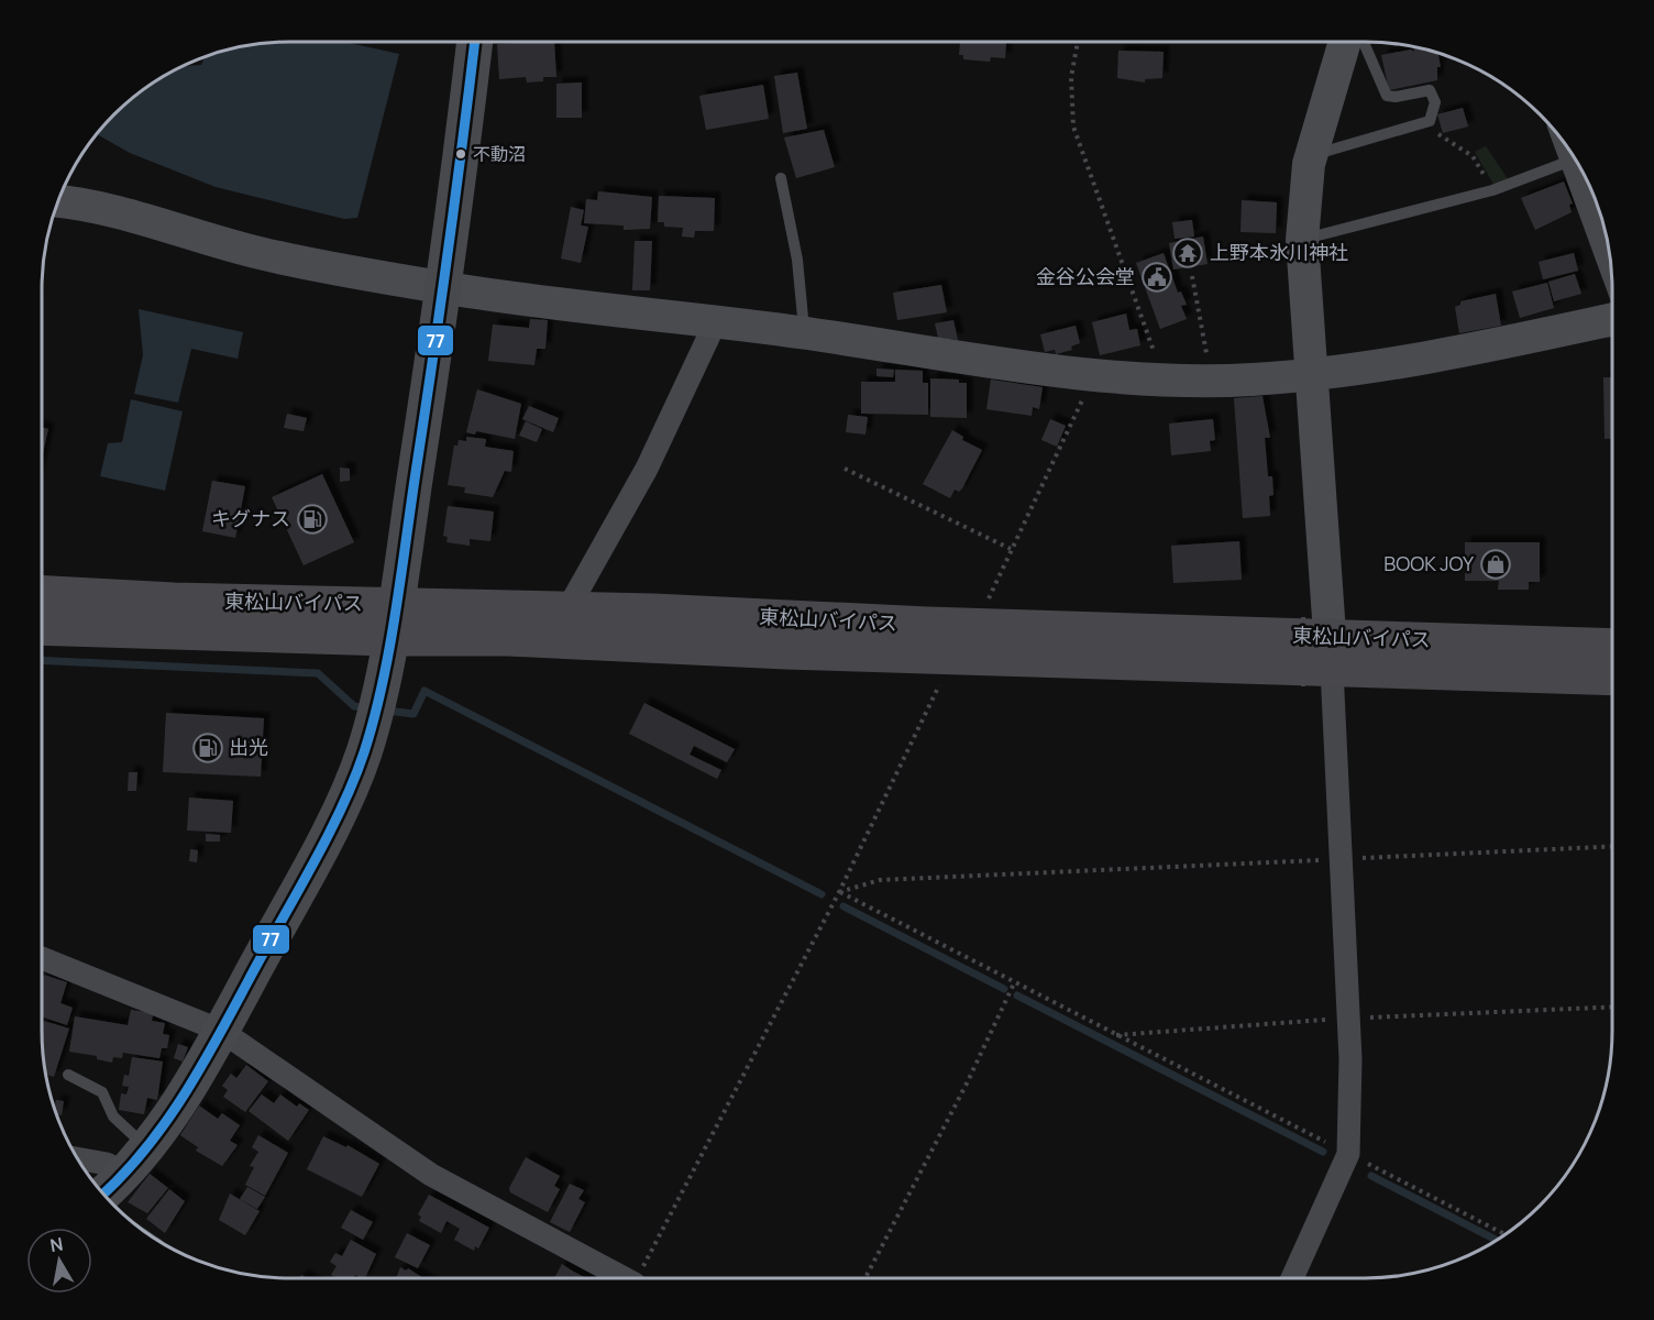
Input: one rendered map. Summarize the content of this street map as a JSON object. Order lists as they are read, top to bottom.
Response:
{
  "streets": {
    "highway": ["東松山バイパス"]
  },
  "places": {
    "other": ["不動沼"],
    "temple": ["上野本氷川神社"],
    "public building": ["金谷公会堂"],
    "fuel station": ["キグナス", "出光"],
    "shop": ["BOOK JOY"]
  },
  "lines": ["transit line 77"],
  "north": "top"
}
